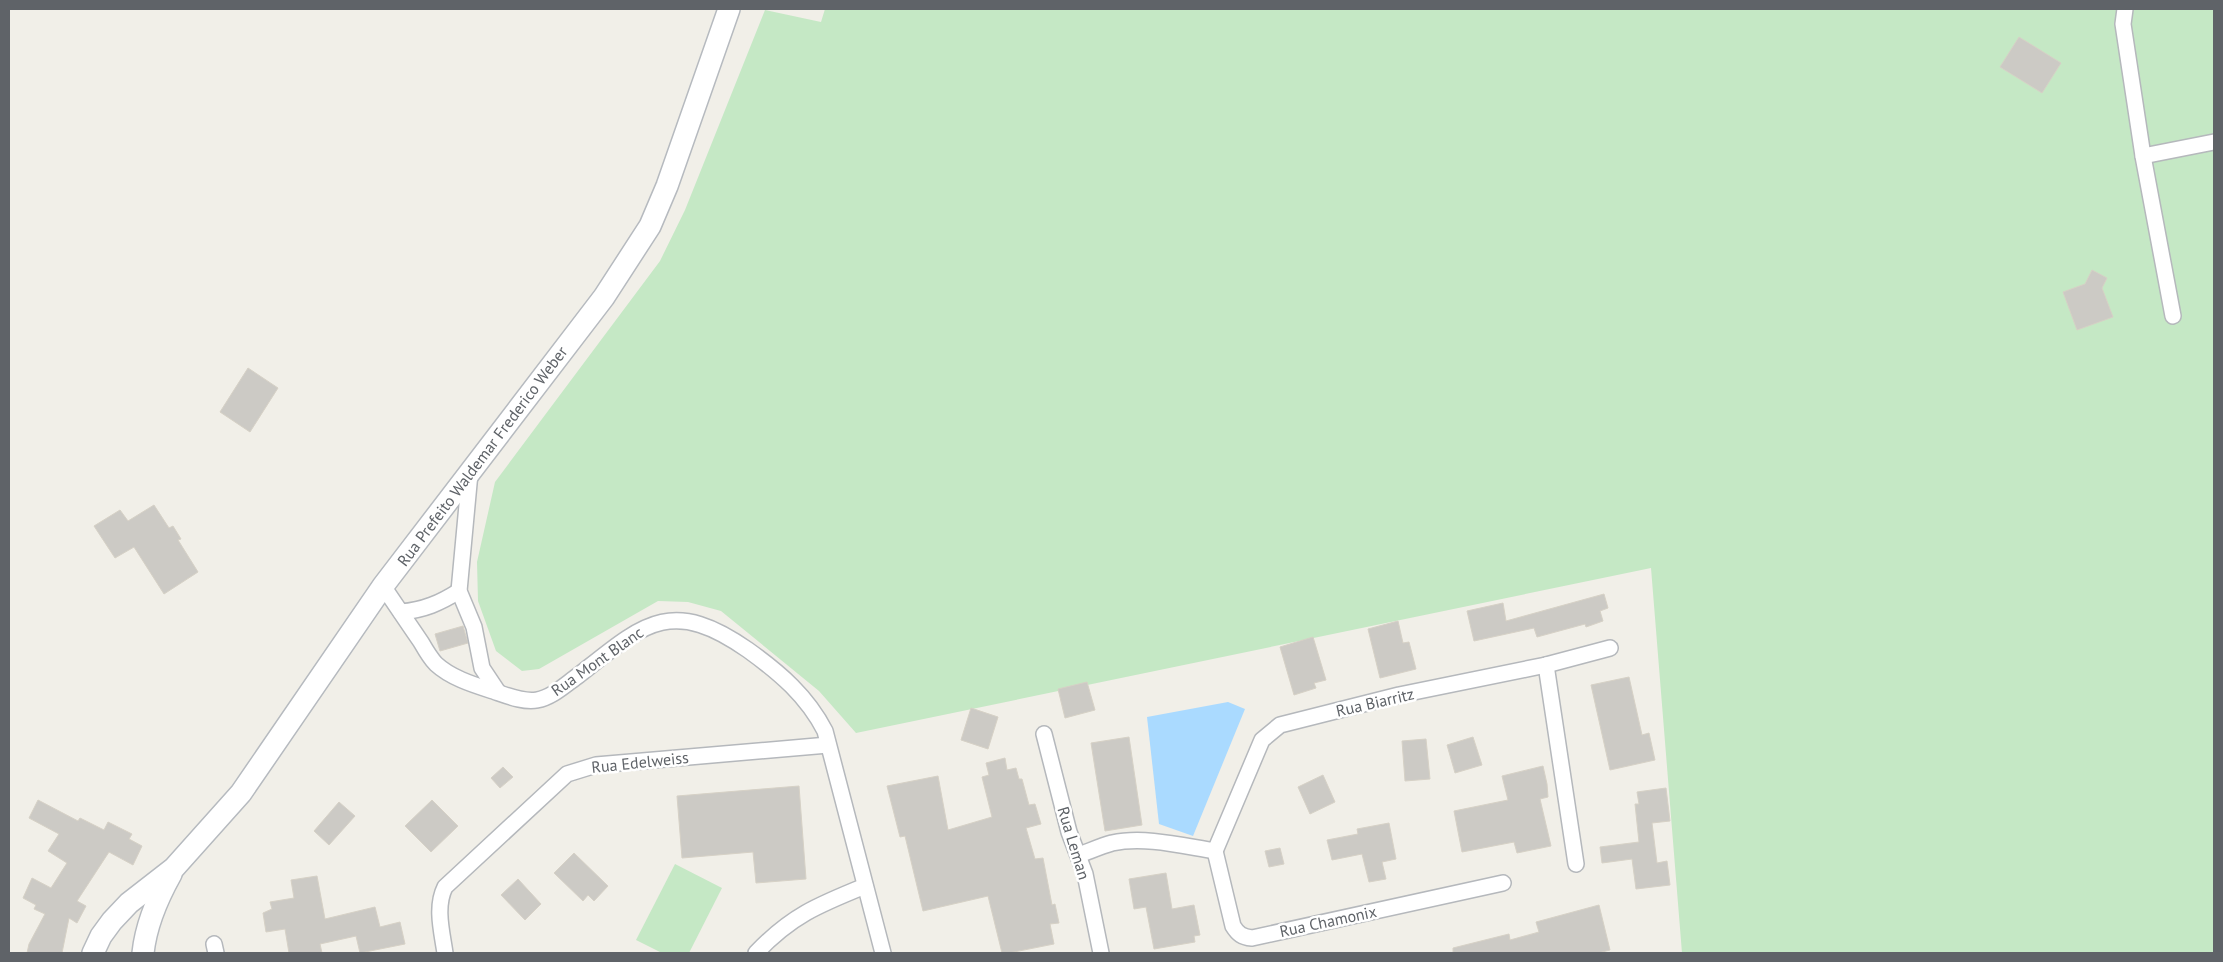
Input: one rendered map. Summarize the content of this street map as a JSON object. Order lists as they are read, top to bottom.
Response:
{
  "streets": {
    "main road": ["Rua Prefeito Waldemar Frederico Weber"],
    "street": [
      "Rua Mont Blanc",
      "Rua Biarritz",
      "Rua Edelweiss",
      "Rua Leman",
      "Rua Chamonix"
    ]
  },
  "crossings": [
    ["Rua Prefeito Waldemar Frederico Weber", "Rua Mont Blanc"],
    ["Rua Mont Blanc", "Rua Edelweiss"],
    ["Rua Biarritz", "Rua Chamonix"]
  ]
}
